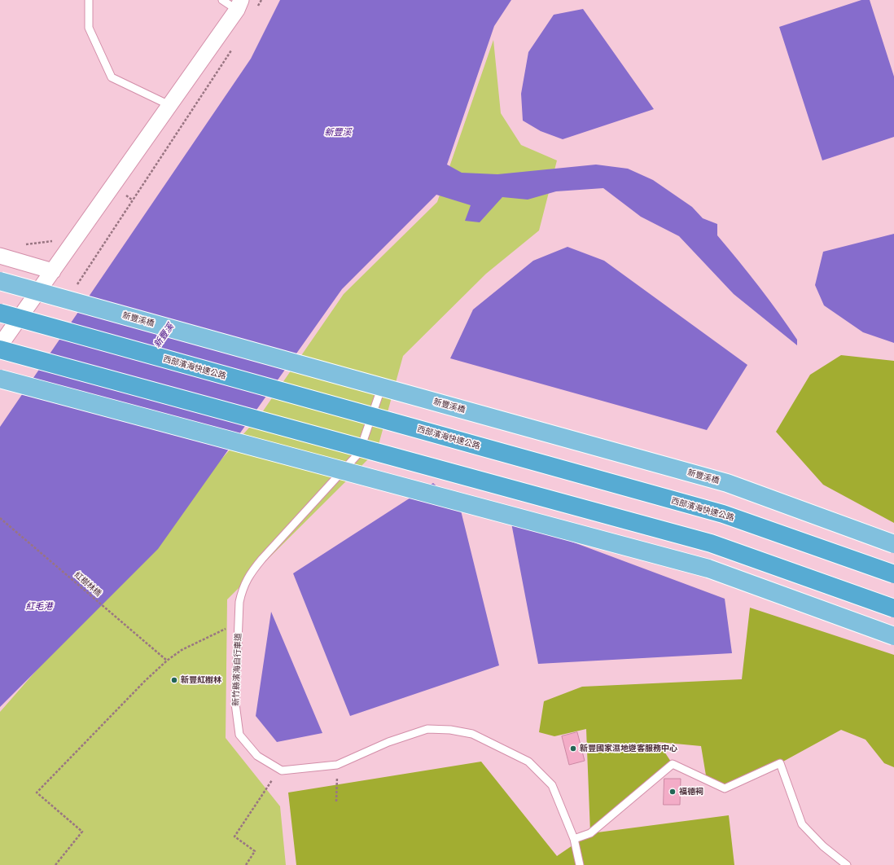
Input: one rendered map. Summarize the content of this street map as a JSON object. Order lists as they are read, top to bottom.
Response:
{
  "streets": {
    "highway": ["西部濱海快速公路"],
    "main road": ["新豐溪橋"],
    "lane": ["新竹縣濱海自行車道"],
    "path": ["紅樹林橋"]
  },
  "water": ["新豐溪", "紅毛港"],
  "places": ["新豐紅樹林", "新豐國家濕地遊客服務中心", "福德祠"]
}
